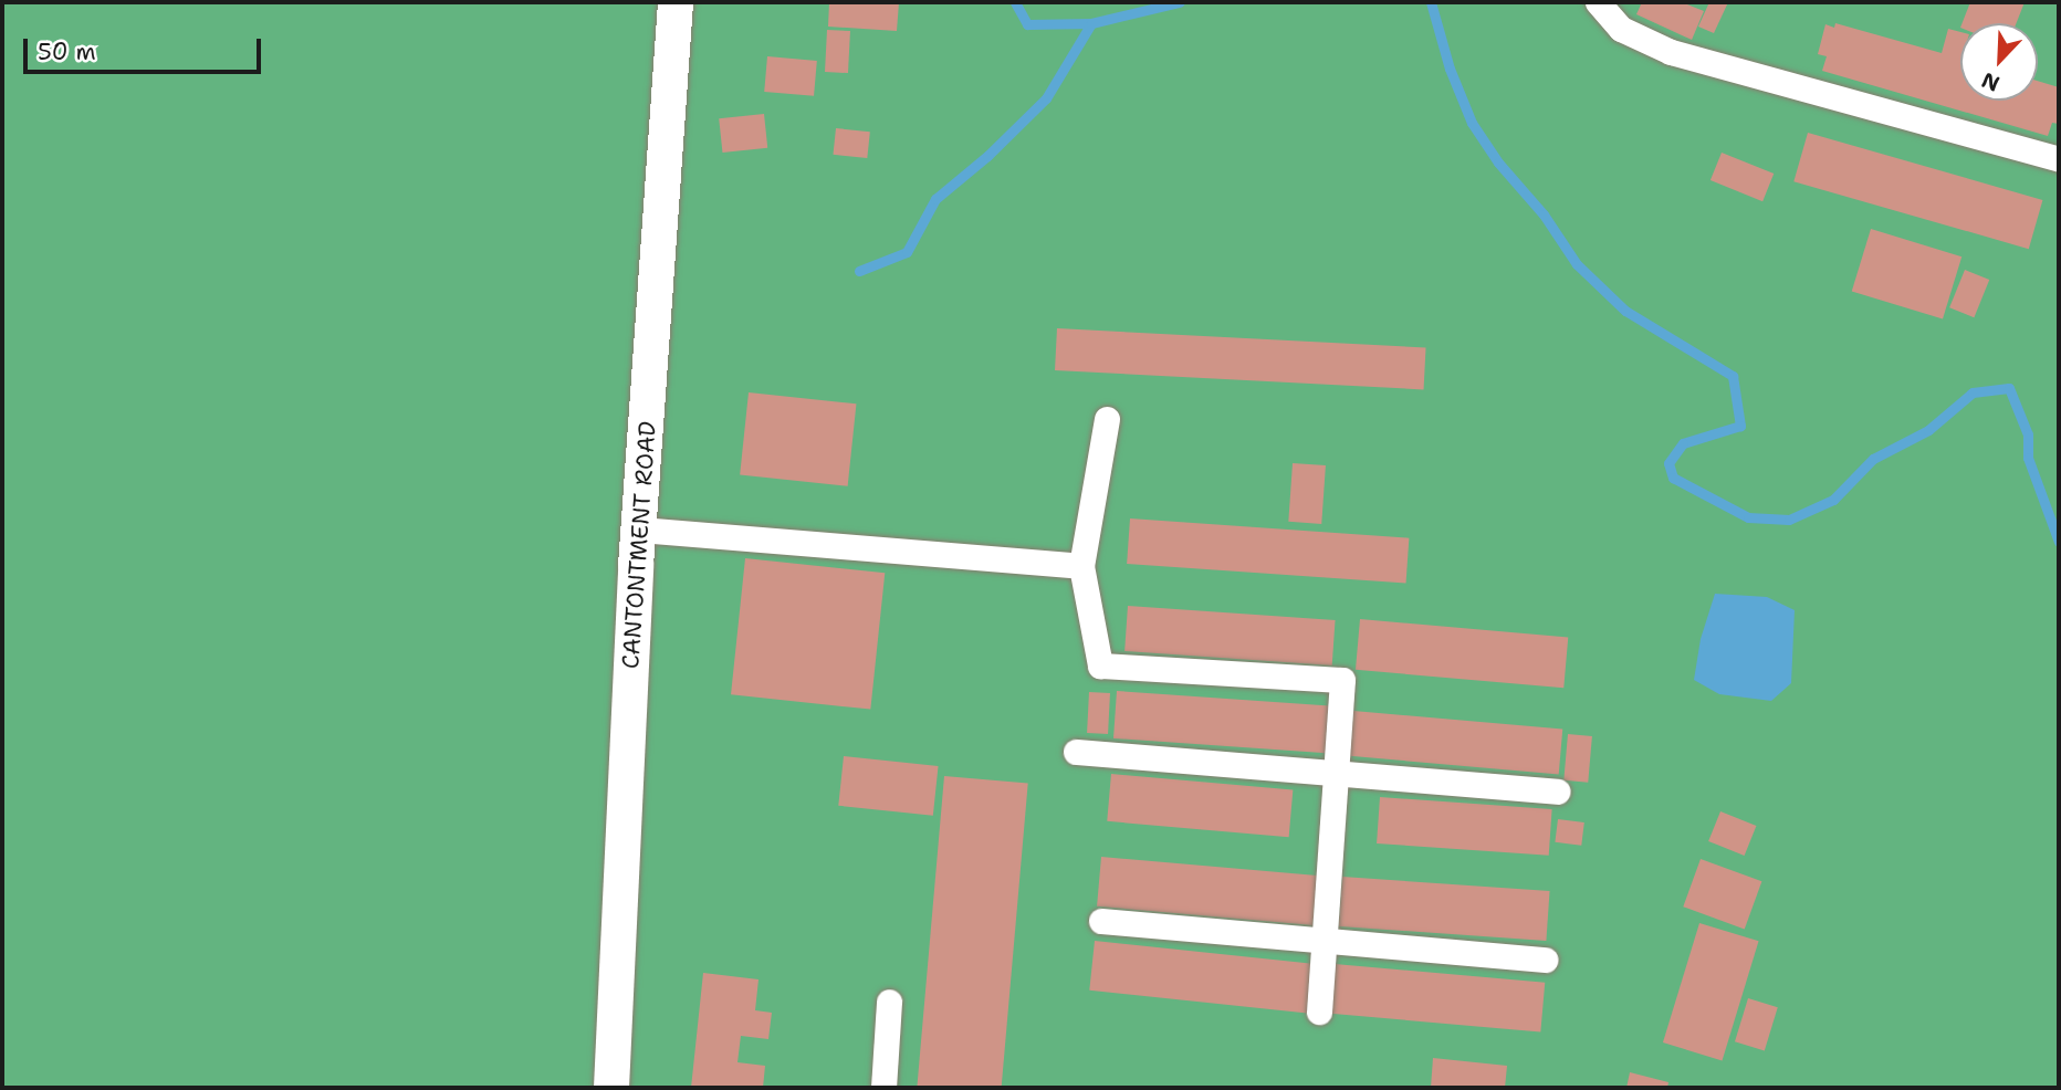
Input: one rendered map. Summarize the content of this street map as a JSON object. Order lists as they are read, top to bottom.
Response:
{
  "streets": {
    "street": ["CANTONTMENT ROAD"]
  },
  "scale_bar": "50 m",
  "north": "bottom left"
}
